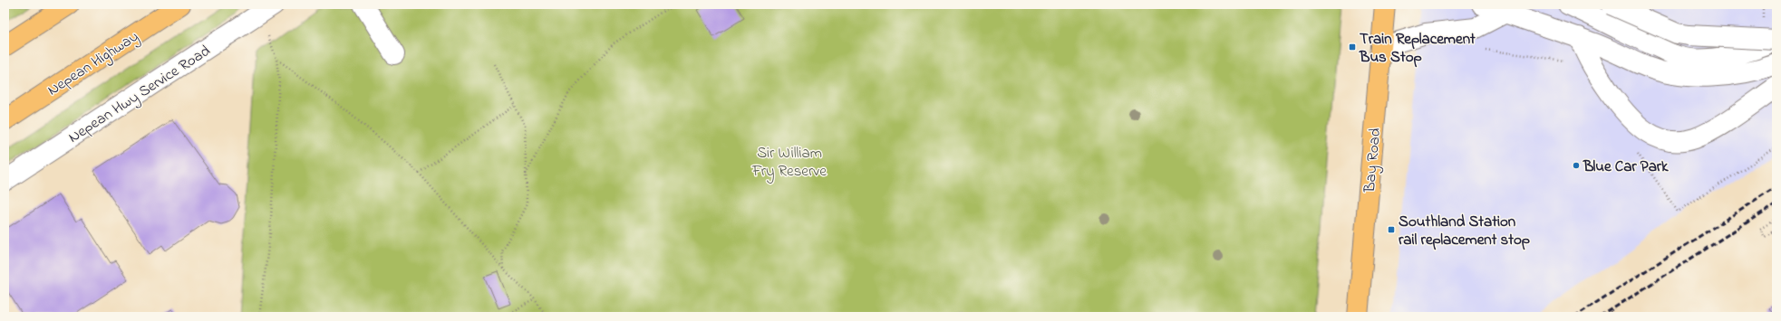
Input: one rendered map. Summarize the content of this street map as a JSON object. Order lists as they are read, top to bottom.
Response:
{
  "streets": {
    "main road": ["Nepean Highway", "Bay Road"],
    "street": ["Nepean Hwy Service Road"]
  },
  "parks": ["Sir William Fry Reserve"],
  "places": {
    "transit": ["Train Replacement Bus Stop", "Southland Station rail replacement stop"],
    "other": ["Blue Car Park"]
  }
}
